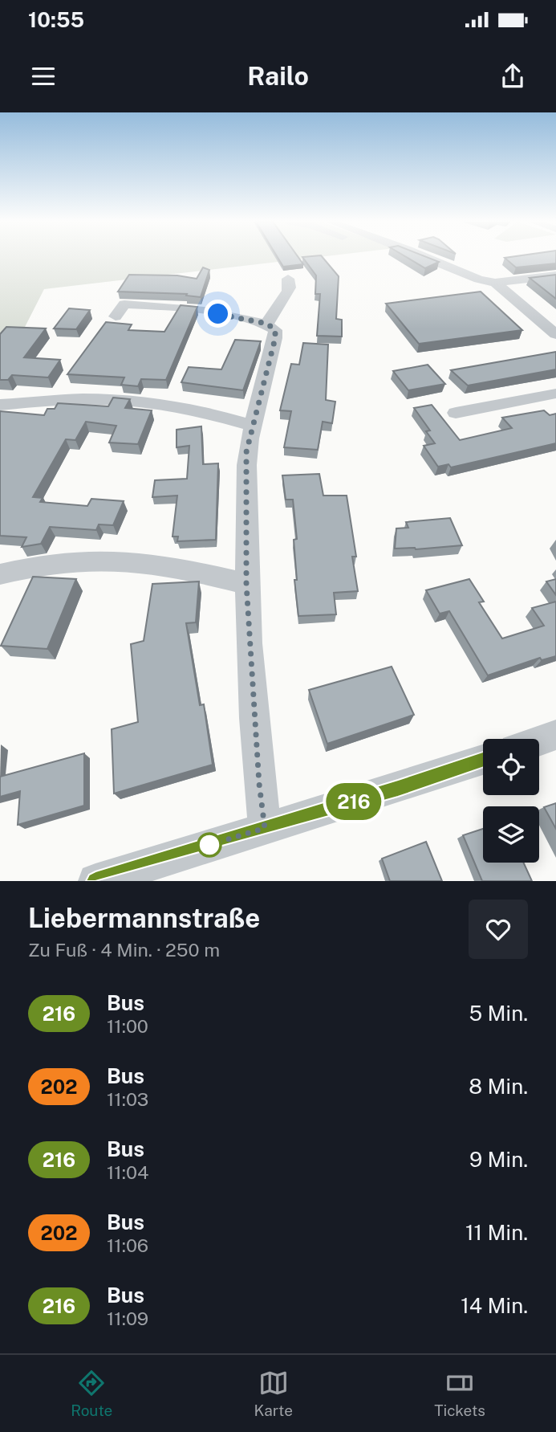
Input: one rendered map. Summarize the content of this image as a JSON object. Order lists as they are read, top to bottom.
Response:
{
  "lines": ["bus line 216"],
  "page": {
    "status": "10:55",
    "header": "Railo",
    "on_map": "216",
    "heading": ["Liebermannstraße", "Zu Fuß · 4 Min. · 250 m"],
    "list": [
      {
        "mark": "216",
        "name": "Bus",
        "note": "11:00",
        "value": "5 Min."
      },
      {
        "mark": "202",
        "name": "Bus",
        "note": "11:03",
        "value": "8 Min."
      },
      {
        "mark": "216",
        "name": "Bus",
        "note": "11:04",
        "value": "9 Min."
      },
      {
        "mark": "202",
        "name": "Bus",
        "note": "11:06",
        "value": "11 Min."
      },
      {
        "mark": "216",
        "name": "Bus",
        "note": "11:09",
        "value": "14 Min."
      }
    ],
    "tabs": ["Route", "Karte", "Tickets"]
  }
}
